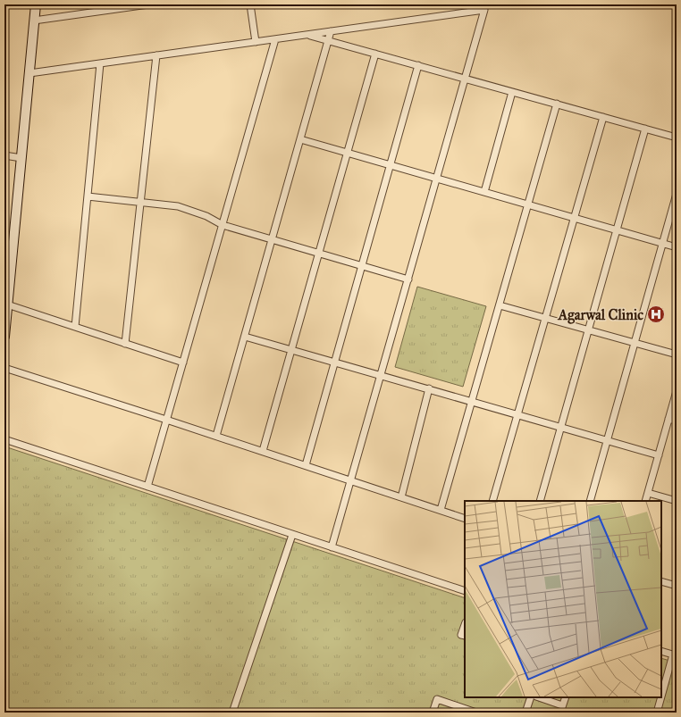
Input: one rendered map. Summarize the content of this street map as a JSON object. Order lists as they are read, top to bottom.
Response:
{
  "places": {
    "hospital": ["Agarwal Clinic"]
  }
}
